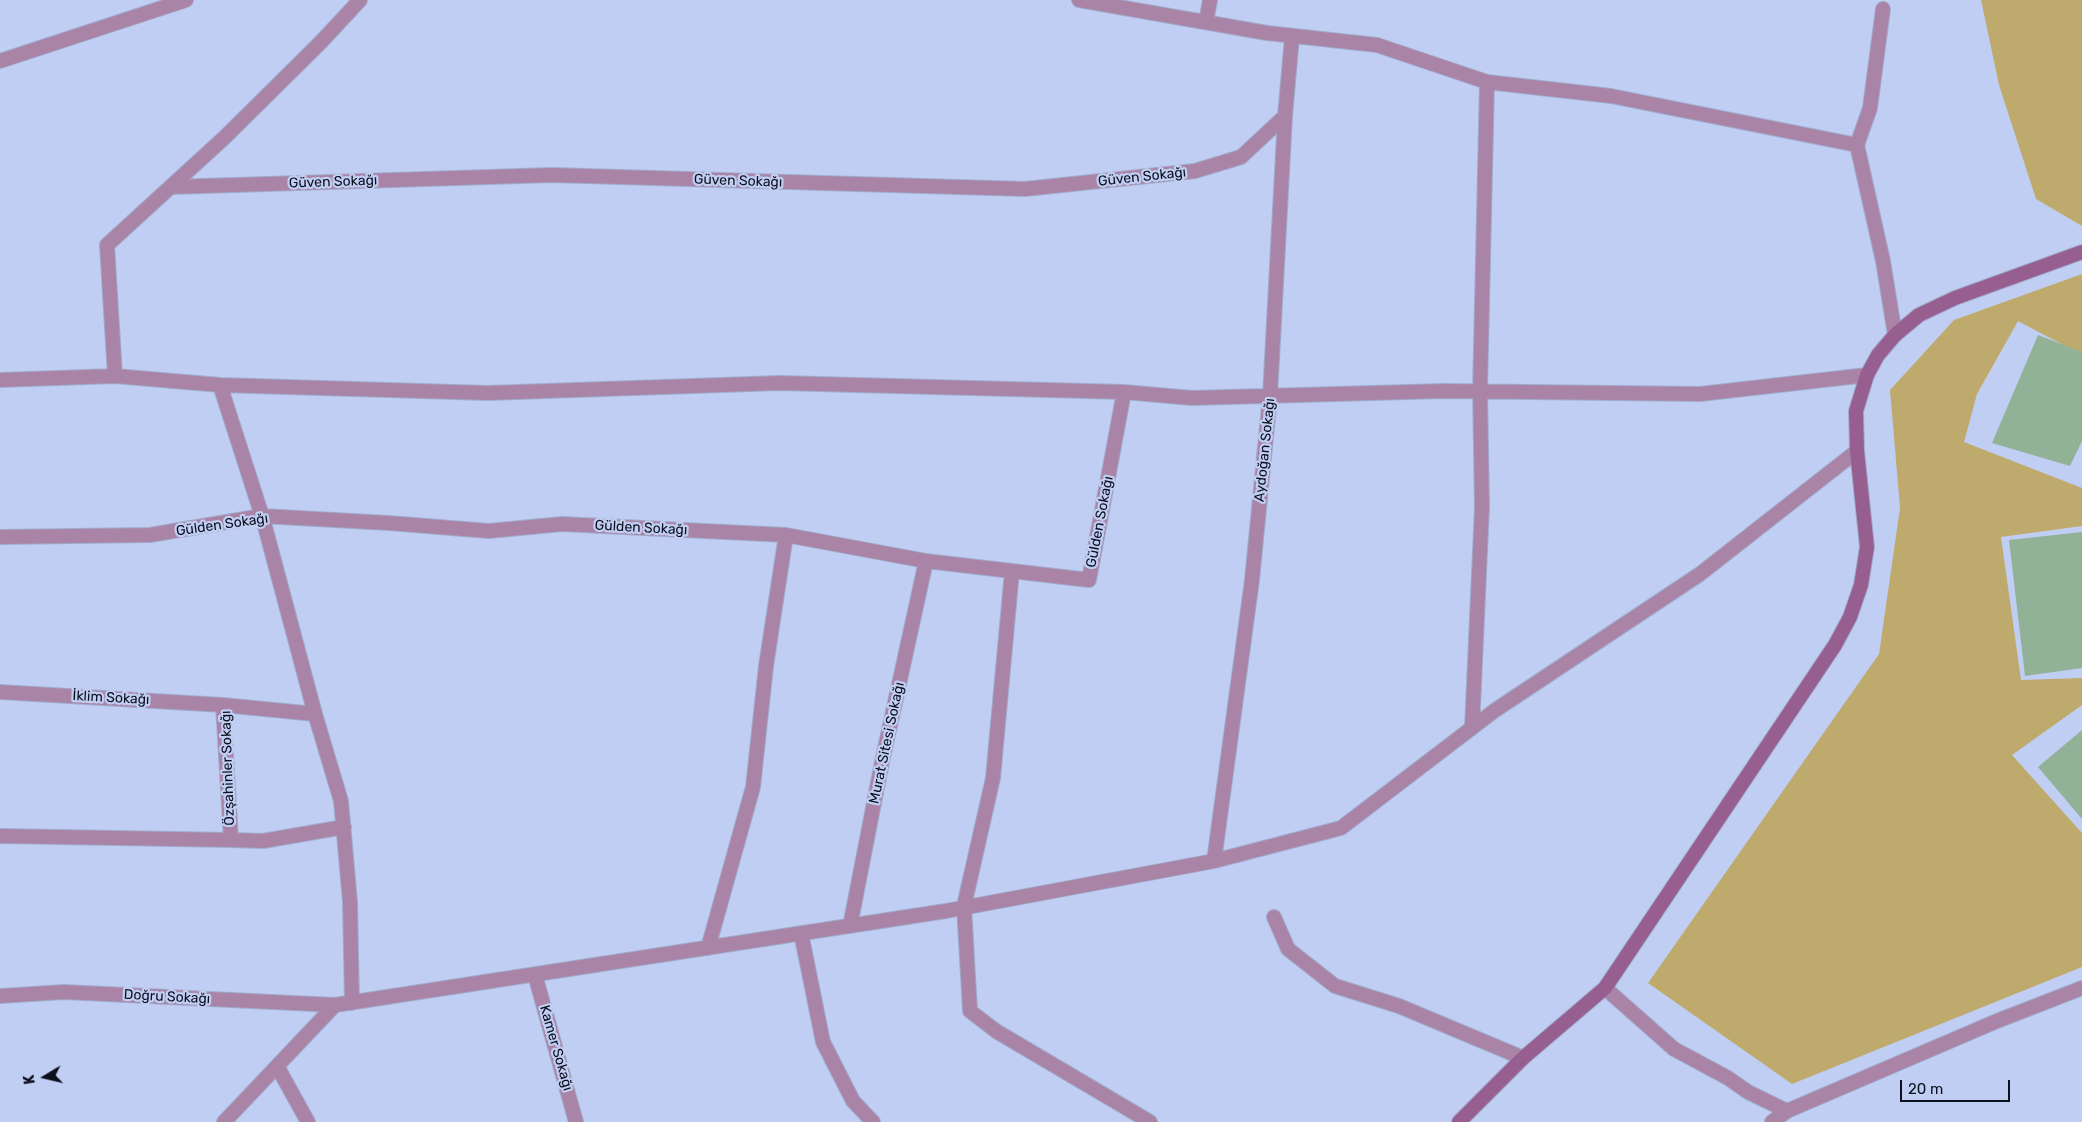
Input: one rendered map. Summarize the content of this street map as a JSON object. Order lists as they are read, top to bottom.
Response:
{
  "streets": {
    "street": [
      "Güven Sokağı",
      "Aydoğan Sokağı",
      "Gülden Sokağı",
      "İklim Sokağı",
      "Murat Sitesi Sokağı",
      "Özşahinler Sokağı",
      "Doğru Sokağı",
      "Kamer Sokağı"
    ]
  },
  "crossings": [
    ["Güven Sokağı", "Aydoğan Sokağı"],
    ["Aydoğan Sokağı", "Doğru Sokağı"],
    ["Gülden Sokağı", "Murat Sitesi Sokağı"],
    ["İklim Sokağı", "Özşahinler Sokağı"],
    ["Murat Sitesi Sokağı", "Doğru Sokağı"],
    ["Doğru Sokağı", "Kamer Sokağı"]
  ],
  "scale_bar": "20 m",
  "north": "left"
}
